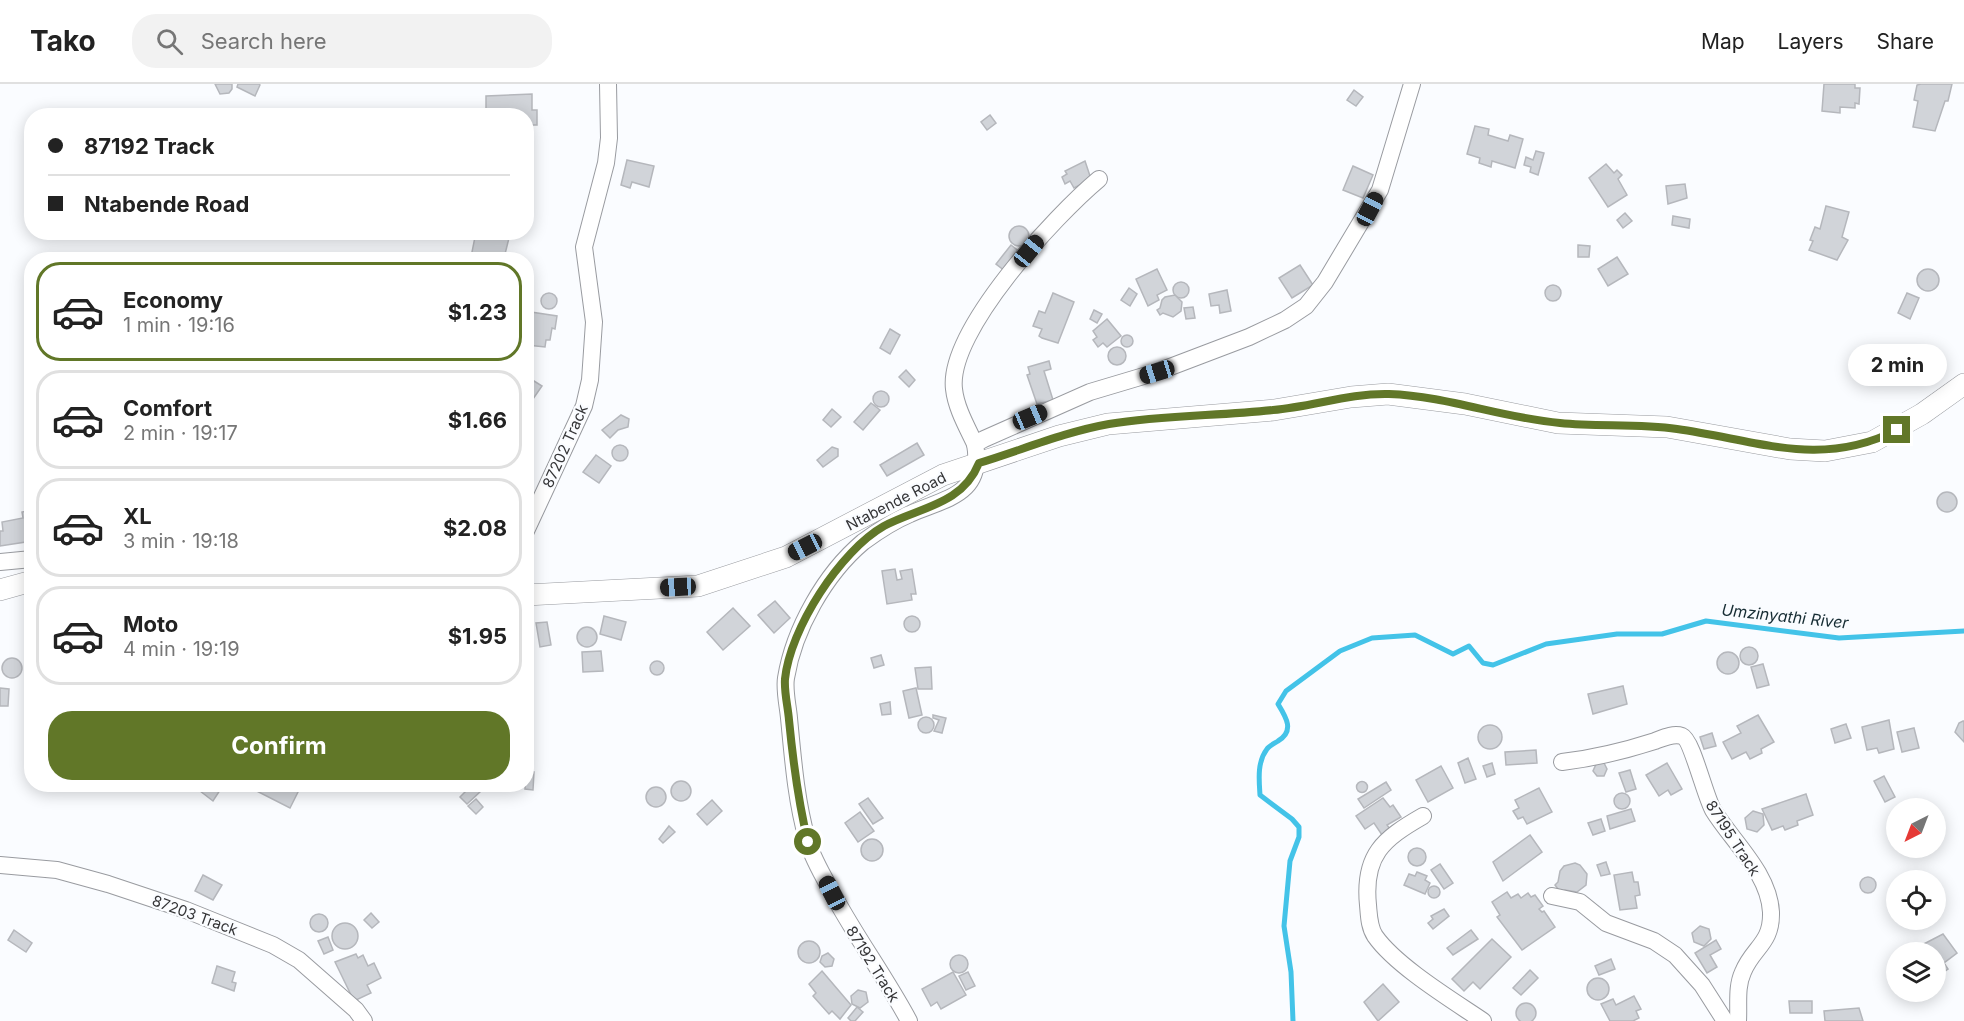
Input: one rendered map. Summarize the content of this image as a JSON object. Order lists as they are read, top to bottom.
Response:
{
  "streets": {
    "street": [
      "87202 Track",
      "Ntabende Road",
      "87195 Track",
      "87203 Track",
      "87192 Track"
    ]
  },
  "crossings": [
    ["Ntabende Road", "87192 Track"]
  ],
  "water": ["Umzinyathi River"],
  "north": "bottom left",
  "page": {
    "header": "Tako",
    "search": "Search here",
    "nav": ["Map", "Layers", "Share"],
    "banner": ["87192 Track", "Ntabende Road"],
    "list": [
      {
        "name": "Economy",
        "note": "1 min · 19:16",
        "value": "$1.23"
      },
      {
        "name": "Comfort",
        "note": "2 min · 19:17",
        "value": "$1.66"
      },
      {
        "name": "XL",
        "note": "3 min · 19:18",
        "value": "$2.08"
      },
      {
        "name": "Moto",
        "note": "4 min · 19:19",
        "value": "$1.95"
      }
    ],
    "bubble": "2 min",
    "buttons": "Confirm"
  }
}
